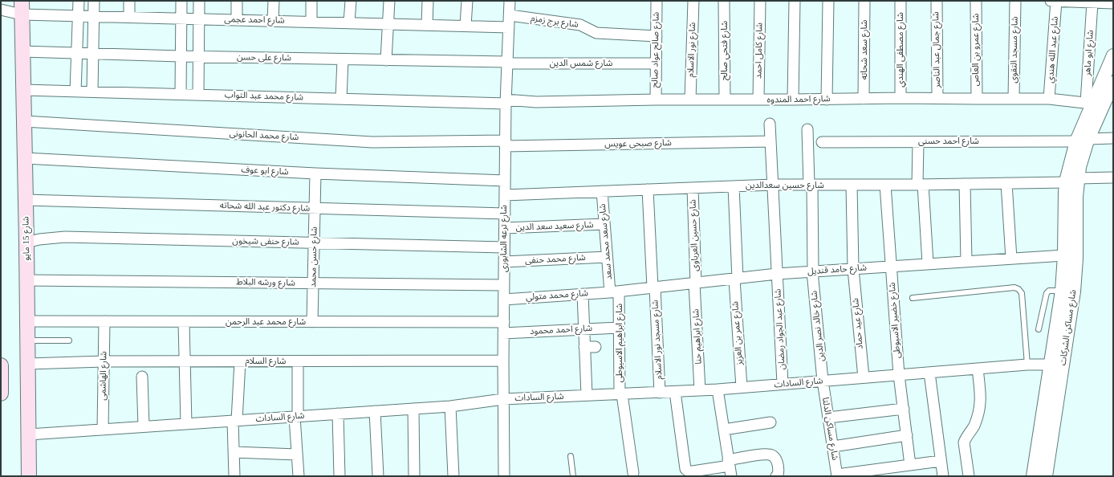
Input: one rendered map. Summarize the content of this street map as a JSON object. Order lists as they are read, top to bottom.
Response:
{
  "streets": {
    "main road": ["شارع 15 مايو"],
    "street": [
      "شارع احمد عجمى",
      "شارع برج زمزم",
      "شارع صالح عواد صالح",
      "شارع نور الاسلام",
      "شارع سعد شحاته",
      "شارع مصطفى الهندي",
      "شارع جمال عبد الناصر",
      "شارع عمرو بن العاص",
      "شارع مسجد التقوى",
      "شارع عبد الله هندي",
      "شارع فتحي صالح",
      "شارع كامل احمد",
      "شارع ابو ماهر",
      "شارع على حسن",
      "شارع شمس الدين",
      "شارع محمد عبد التواب",
      "شارع احمد المندوه",
      "شارع محمد الحانونى",
      "شارع احمد حسنى",
      "شارع صبحى عويس",
      "شارع ابو عوف",
      "شارع حسين سعدالدين",
      "شارع دكتور عبد الله شحاته",
      "شارع سعيد سعد الدين",
      "شارع حسين العرباوى",
      "شارع ترعه الشابورى",
      "شارع حنفى شيخون",
      "شارع سعد محمد سعد",
      "شارع حسن محمد",
      "شارع محمد حنفى",
      "شارع حامد قنديل",
      "شارع ورشه البلاط",
      "شارع محمد متولي",
      "شارع خضير الاسيوطى",
      "شارع محمد عبد الرحمن",
      "شارع عيد حماد",
      "شارع خالد نصر الدين",
      "شارع مساكن الشركات",
      "شارع عبد الجواد رمضان",
      "شارع احمد محمود",
      "شارع عمر بن العزيز",
      "شارع ابراهيم حنا",
      "شارع مسجد نور الاسلام",
      "شارع ابراهيم الاسيوطى",
      "شارع السلام",
      "شارع الهاشمى",
      "شارع السادات",
      "شارع مساكن الدلتا"
    ]
  },
  "crossings": [
    ["شارع احمد عجمى", "شارع 15 مايو"],
    ["شارع احمد عجمى", "شارع ترعه الشابورى"],
    ["شارع برج زمزم", "شارع صالح عواد صالح"],
    ["شارع برج زمزم", "شارع ترعه الشابورى"],
    ["شارع صالح عواد صالح", "شارع شمس الدين"],
    ["شارع صالح عواد صالح", "شارع احمد المندوه"],
    ["شارع نور الاسلام", "شارع احمد المندوه"],
    ["شارع سعد شحاته", "شارع احمد المندوه"],
    ["شارع مصطفى الهندي", "شارع احمد المندوه"],
    ["شارع جمال عبد الناصر", "شارع احمد المندوه"],
    ["شارع عمرو بن العاص", "شارع احمد المندوه"],
    ["شارع مسجد التقوى", "شارع احمد المندوه"],
    ["شارع عبد الله هندي", "شارع احمد المندوه"],
    ["شارع فتحي صالح", "شارع احمد المندوه"],
    ["شارع كامل احمد", "شارع احمد المندوه"],
    ["شارع ابو ماهر", "شارع احمد المندوه"],
    ["شارع على حسن", "شارع شمس الدين"],
    ["شارع على حسن", "شارع 15 مايو"],
    ["شارع على حسن", "شارع ترعه الشابورى"],
    ["شارع شمس الدين", "شارع ترعه الشابورى"],
    ["شارع محمد عبد التواب", "شارع احمد المندوه"],
    ["شارع محمد عبد التواب", "شارع 15 مايو"],
    ["شارع محمد عبد التواب", "شارع ترعه الشابورى"],
    ["شارع احمد المندوه", "شارع ترعه الشابورى"],
    ["شارع محمد الحانونى", "شارع صبحى عويس"],
    ["شارع محمد الحانونى", "شارع 15 مايو"],
    ["شارع محمد الحانونى", "شارع ترعه الشابورى"],
    ["شارع صبحى عويس", "شارع ترعه الشابورى"],
    ["شارع صبحى عويس", "شارع عبد الجواد رمضان"],
    ["شارع ابو عوف", "شارع 15 مايو"],
    ["شارع ابو عوف", "شارع ترعه الشابورى"],
    ["شارع ابو عوف", "شارع حسن محمد"],
    ["شارع حسين سعدالدين", "شارع حسين العرباوى"],
    ["شارع حسين سعدالدين", "شارع ترعه الشابورى"],
    ["شارع حسين سعدالدين", "شارع سعد محمد سعد"],
    ["شارع حسين سعدالدين", "شارع خضير الاسيوطى"],
    ["شارع حسين سعدالدين", "شارع عيد حماد"],
    ["شارع حسين سعدالدين", "شارع خالد نصر الدين"],
    ["شارع حسين سعدالدين", "شارع مساكن الشركات"],
    ["شارع حسين سعدالدين", "شارع عبد الجواد رمضان"],
    ["شارع حسين سعدالدين", "شارع عمر بن العزيز"],
    ["شارع حسين سعدالدين", "شارع مسجد نور الاسلام"],
    ["شارع دكتور عبد الله شحاته", "شارع 15 مايو"],
    ["شارع دكتور عبد الله شحاته", "شارع ترعه الشابورى"],
    ["شارع دكتور عبد الله شحاته", "شارع حسن محمد"],
    ["شارع سعيد سعد الدين", "شارع ترعه الشابورى"],
    ["شارع سعيد سعد الدين", "شارع سعد محمد سعد"],
    ["شارع حسين العرباوى", "شارع حامد قنديل"],
    ["شارع حسين العرباوى", "شارع ابراهيم حنا"],
    ["شارع 15 مايو", "شارع حنفى شيخون"],
    ["شارع 15 مايو", "شارع ورشه البلاط"],
    ["شارع 15 مايو", "شارع محمد عبد الرحمن"],
    ["شارع 15 مايو", "شارع السلام"],
    ["شارع 15 مايو", "شارع السادات"],
    ["شارع ترعه الشابورى", "شارع حنفى شيخون"],
    ["شارع ترعه الشابورى", "شارع محمد حنفى"],
    ["شارع ترعه الشابورى", "شارع ورشه البلاط"],
    ["شارع ترعه الشابورى", "شارع محمد متولي"],
    ["شارع ترعه الشابورى", "شارع محمد عبد الرحمن"],
    ["شارع ترعه الشابورى", "شارع احمد محمود"],
    ["شارع ترعه الشابورى", "شارع السلام"],
    ["شارع ترعه الشابورى", "شارع السادات"],
    ["شارع حنفى شيخون", "شارع حسن محمد"],
    ["شارع سعد محمد سعد", "شارع محمد حنفى"],
    ["شارع سعد محمد سعد", "شارع حامد قنديل"],
    ["شارع سعد محمد سعد", "شارع محمد متولي"],
    ["شارع سعد محمد سعد", "شارع ابراهيم الاسيوطى"],
    ["شارع حسن محمد", "شارع ورشه البلاط"],
    ["شارع حسن محمد", "شارع محمد عبد الرحمن"],
    ["شارع حامد قنديل", "شارع محمد متولي"],
    ["شارع حامد قنديل", "شارع خضير الاسيوطى"],
    ["شارع حامد قنديل", "شارع عيد حماد"],
    ["شارع حامد قنديل", "شارع خالد نصر الدين"],
    ["شارع حامد قنديل", "شارع مساكن الشركات"],
    ["شارع حامد قنديل", "شارع عبد الجواد رمضان"],
    ["شارع حامد قنديل", "شارع عمر بن العزيز"],
    ["شارع حامد قنديل", "شارع ابراهيم حنا"],
    ["شارع حامد قنديل", "شارع مسجد نور الاسلام"],
    ["شارع حامد قنديل", "شارع ابراهيم الاسيوطى"],
    ["شارع محمد متولي", "شارع ابراهيم الاسيوطى"],
    ["شارع خضير الاسيوطى", "شارع السادات"],
    ["شارع محمد عبد الرحمن", "شارع الهاشمى"],
    ["شارع عيد حماد", "شارع السادات"],
    ["شارع خالد نصر الدين", "شارع السادات"],
    ["شارع خالد نصر الدين", "شارع مساكن الدلتا"],
    ["شارع مساكن الشركات", "شارع السادات"],
    ["شارع عبد الجواد رمضان", "شارع السادات"],
    ["شارع احمد محمود", "شارع ابراهيم الاسيوطى"],
    ["شارع عمر بن العزيز", "شارع السادات"],
    ["شارع ابراهيم حنا", "شارع السادات"],
    ["شارع مسجد نور الاسلام", "شارع السادات"],
    ["شارع ابراهيم الاسيوطى", "شارع السادات"],
    ["شارع السلام", "شارع الهاشمى"],
    ["شارع الهاشمى", "شارع السادات"],
    ["شارع السادات", "شارع مساكن الدلتا"]
  ]
}
